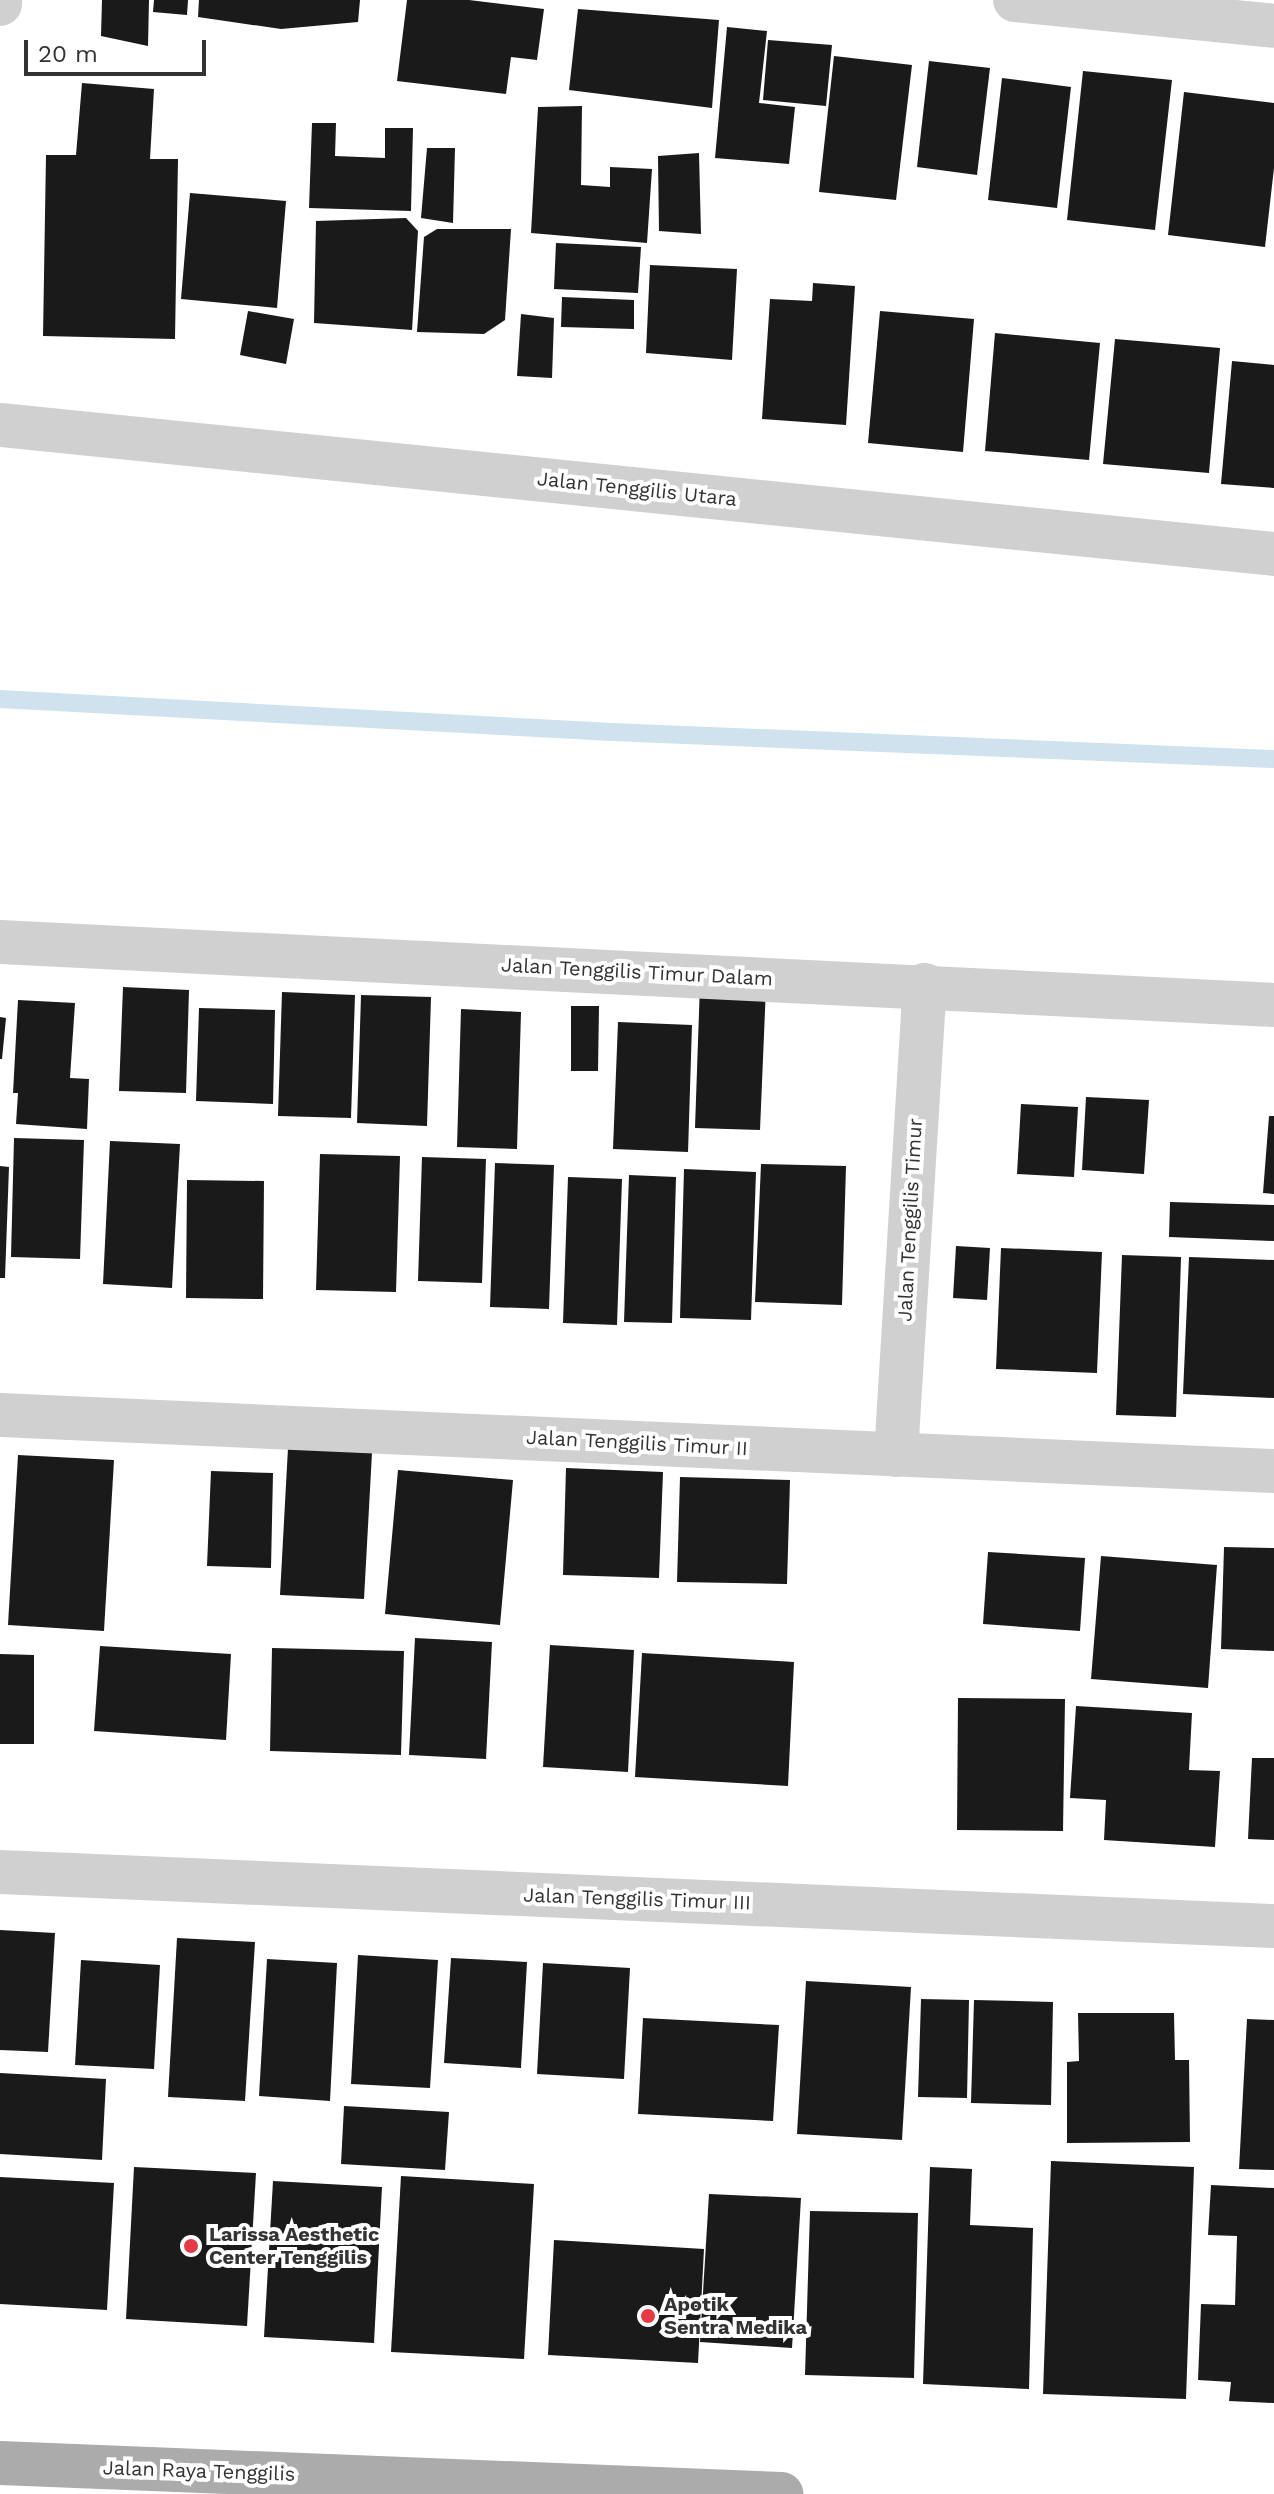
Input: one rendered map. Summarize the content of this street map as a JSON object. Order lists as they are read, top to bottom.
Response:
{
  "streets": {
    "main road": ["Jalan Raya Tenggilis"],
    "street": [
      "Jalan Tenggilis Utara",
      "Jalan Tenggilis Timur Dalam",
      "Jalan Tenggilis Timur",
      "Jalan Tenggilis Timur II",
      "Jalan Tenggilis Timur III"
    ]
  },
  "crossings": [
    ["Jalan Tenggilis Timur Dalam", "Jalan Tenggilis Timur"],
    ["Jalan Tenggilis Timur", "Jalan Tenggilis Timur II"]
  ],
  "places": ["Larissa Aesthetic Center Tenggilis", "Apotik Sentra Medika"],
  "scale_bar": "20 m"
}
